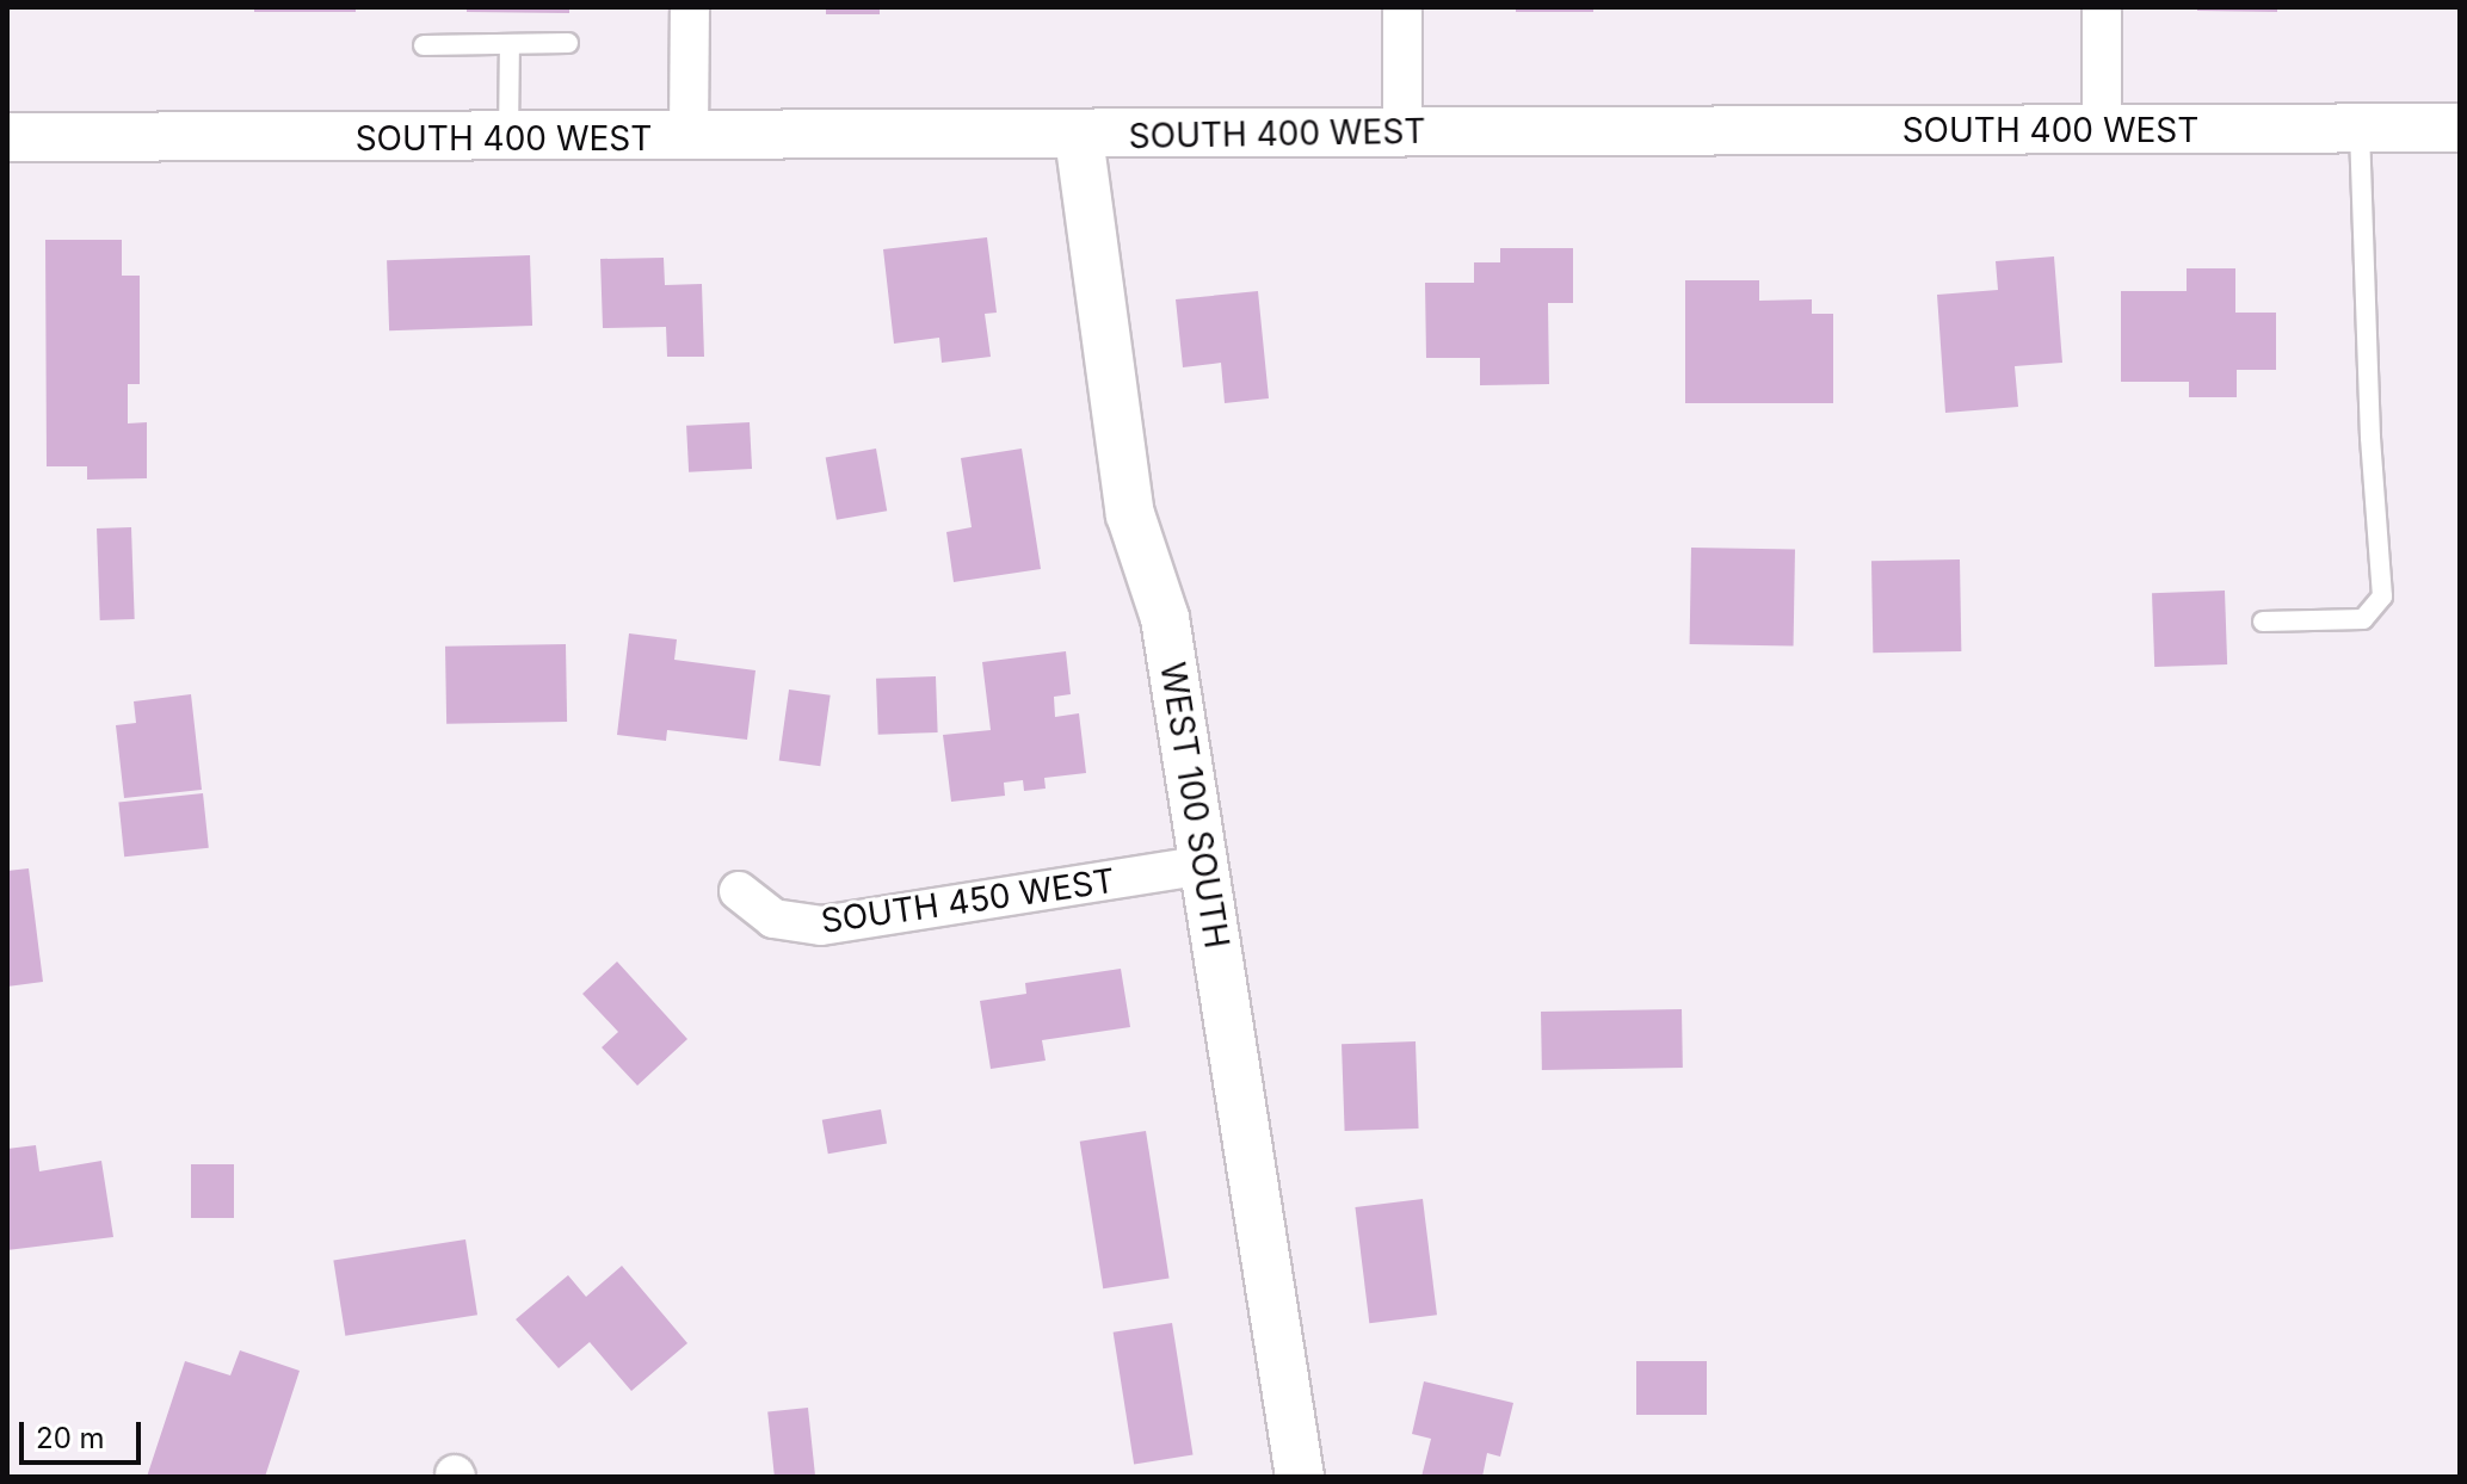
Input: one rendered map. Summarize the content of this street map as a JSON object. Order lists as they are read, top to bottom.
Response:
{
  "streets": {
    "street": ["SOUTH 400 WEST", "WEST 100 SOUTH", "SOUTH 450 WEST"]
  },
  "crossings": [
    ["SOUTH 400 WEST", "WEST 100 SOUTH"],
    ["WEST 100 SOUTH", "SOUTH 450 WEST"]
  ],
  "scale_bar": "20 m"
}
